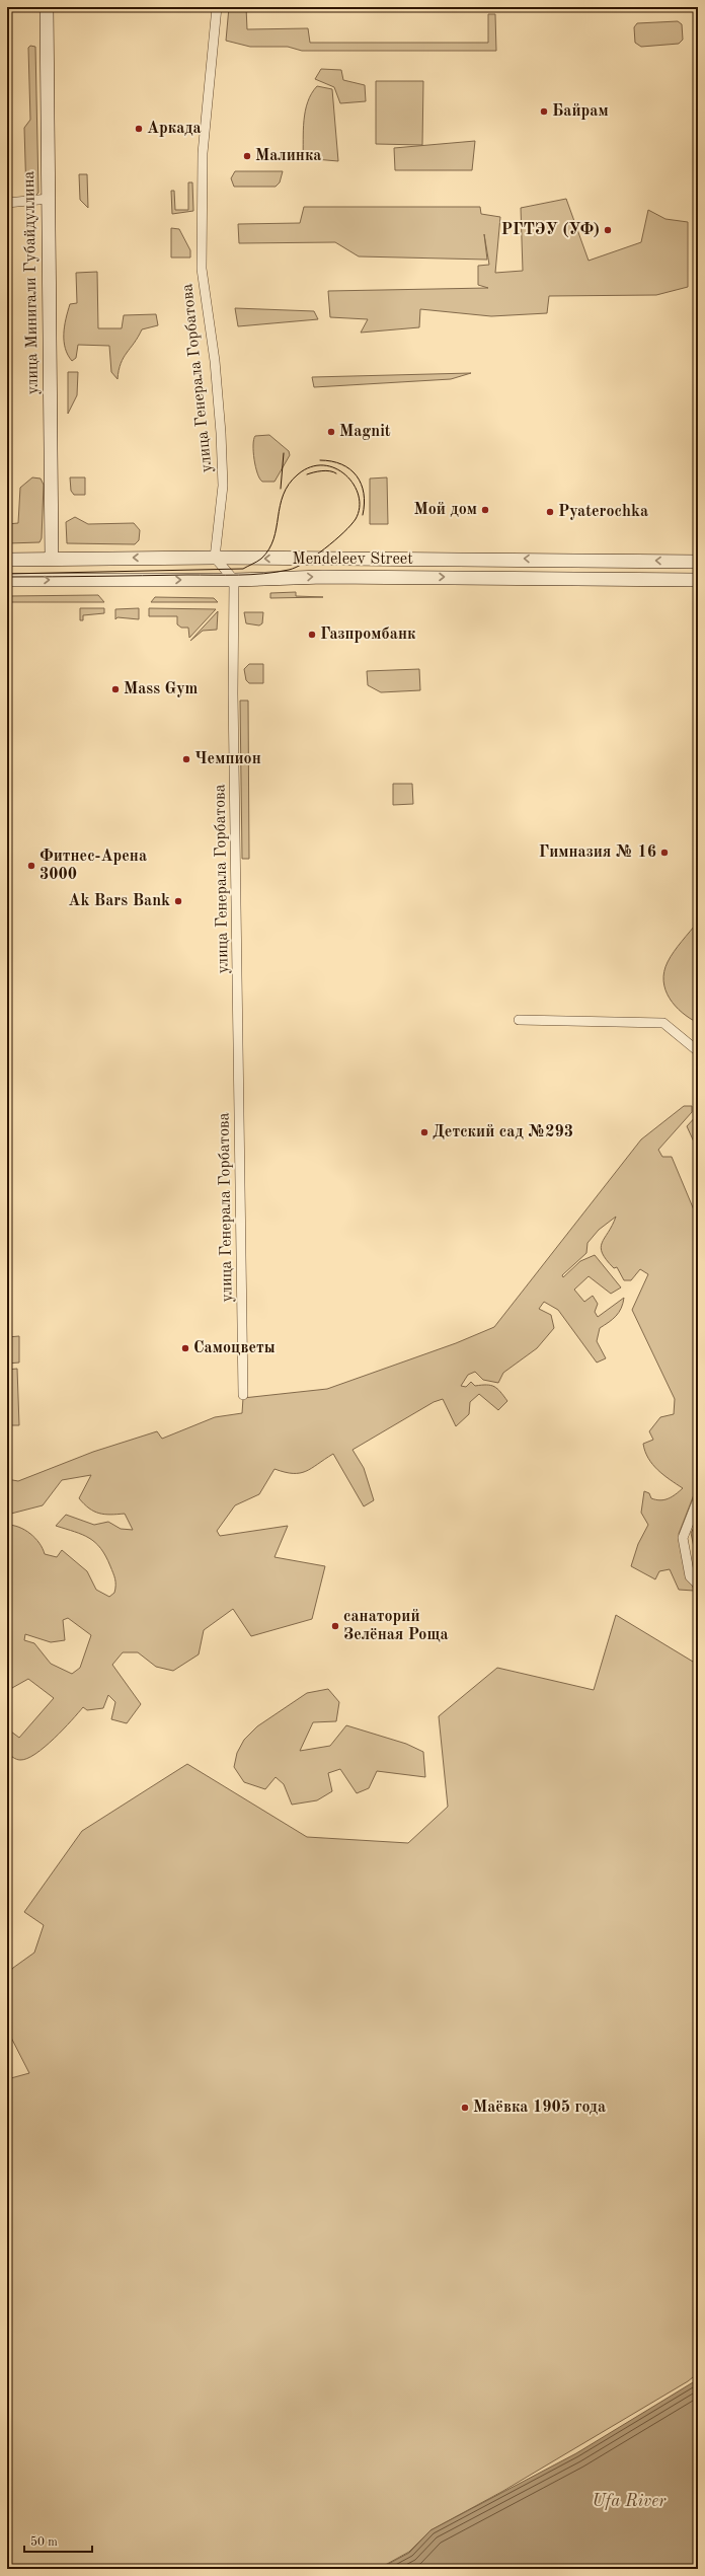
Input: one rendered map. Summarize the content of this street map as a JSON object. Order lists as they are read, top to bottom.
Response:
{
  "streets": {
    "main road": ["улица Минигали Губайдуллина", "Mendeleev Street"],
    "street": ["улица Генерала Горбатова"]
  },
  "crossings": [
    ["улица Минигали Губайдуллина", "Mendeleev Street"],
    ["улица Генерала Горбатова", "Mendeleev Street"]
  ],
  "water": ["Ufa River"],
  "places": [
    "Байрам",
    "Аркада",
    "Малинка",
    "РГТЭУ (УФ)",
    "Magnit",
    "Мой дом",
    "Pyaterochka",
    "Газпромбанк",
    "Mass Gym",
    "Чемпион",
    "Гимназия № 16",
    "Фитнес-Арена 3000",
    "Ak Bars Bank",
    "Детский сад №293",
    "Самоцветы",
    "санаторий Зелёная Роща",
    "Маёвка 1905 года"
  ],
  "scale_bar": "50 m"
}
